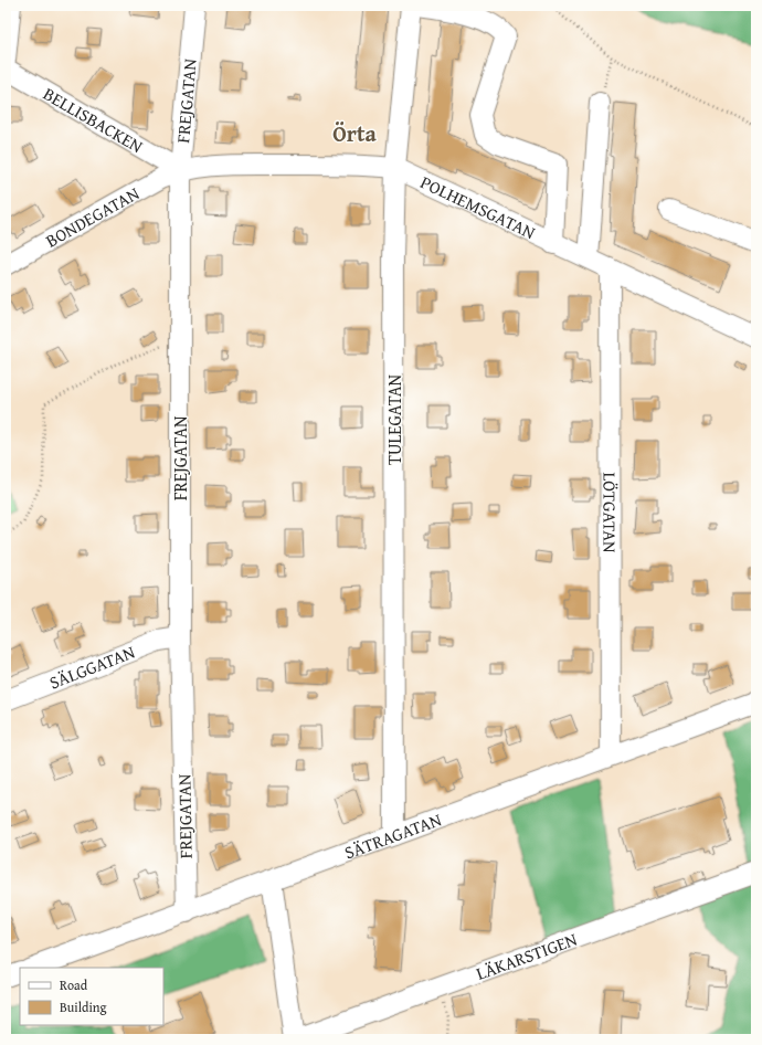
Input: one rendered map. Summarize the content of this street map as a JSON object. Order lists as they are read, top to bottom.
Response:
{
  "streets": {
    "street": [
      "FREJGATAN",
      "BELLISBACKEN",
      "POLHEMSGATAN",
      "BONDEGATAN",
      "TULEGATAN",
      "LÖTGATAN",
      "SÄLGGATAN",
      "SÄTRAGATAN",
      "LÄKARSTIGEN"
    ]
  },
  "crossings": [
    ["FREJGATAN", "BELLISBACKEN"],
    ["FREJGATAN", "POLHEMSGATAN"],
    ["FREJGATAN", "BONDEGATAN"],
    ["FREJGATAN", "SÄLGGATAN"],
    ["FREJGATAN", "SÄTRAGATAN"],
    ["BELLISBACKEN", "POLHEMSGATAN"],
    ["BELLISBACKEN", "BONDEGATAN"],
    ["POLHEMSGATAN", "BONDEGATAN"],
    ["POLHEMSGATAN", "TULEGATAN"],
    ["POLHEMSGATAN", "LÖTGATAN"],
    ["TULEGATAN", "SÄTRAGATAN"],
    ["LÖTGATAN", "SÄTRAGATAN"]
  ],
  "districts": ["Örta"],
  "legend": ["Road", "Building"]
}
